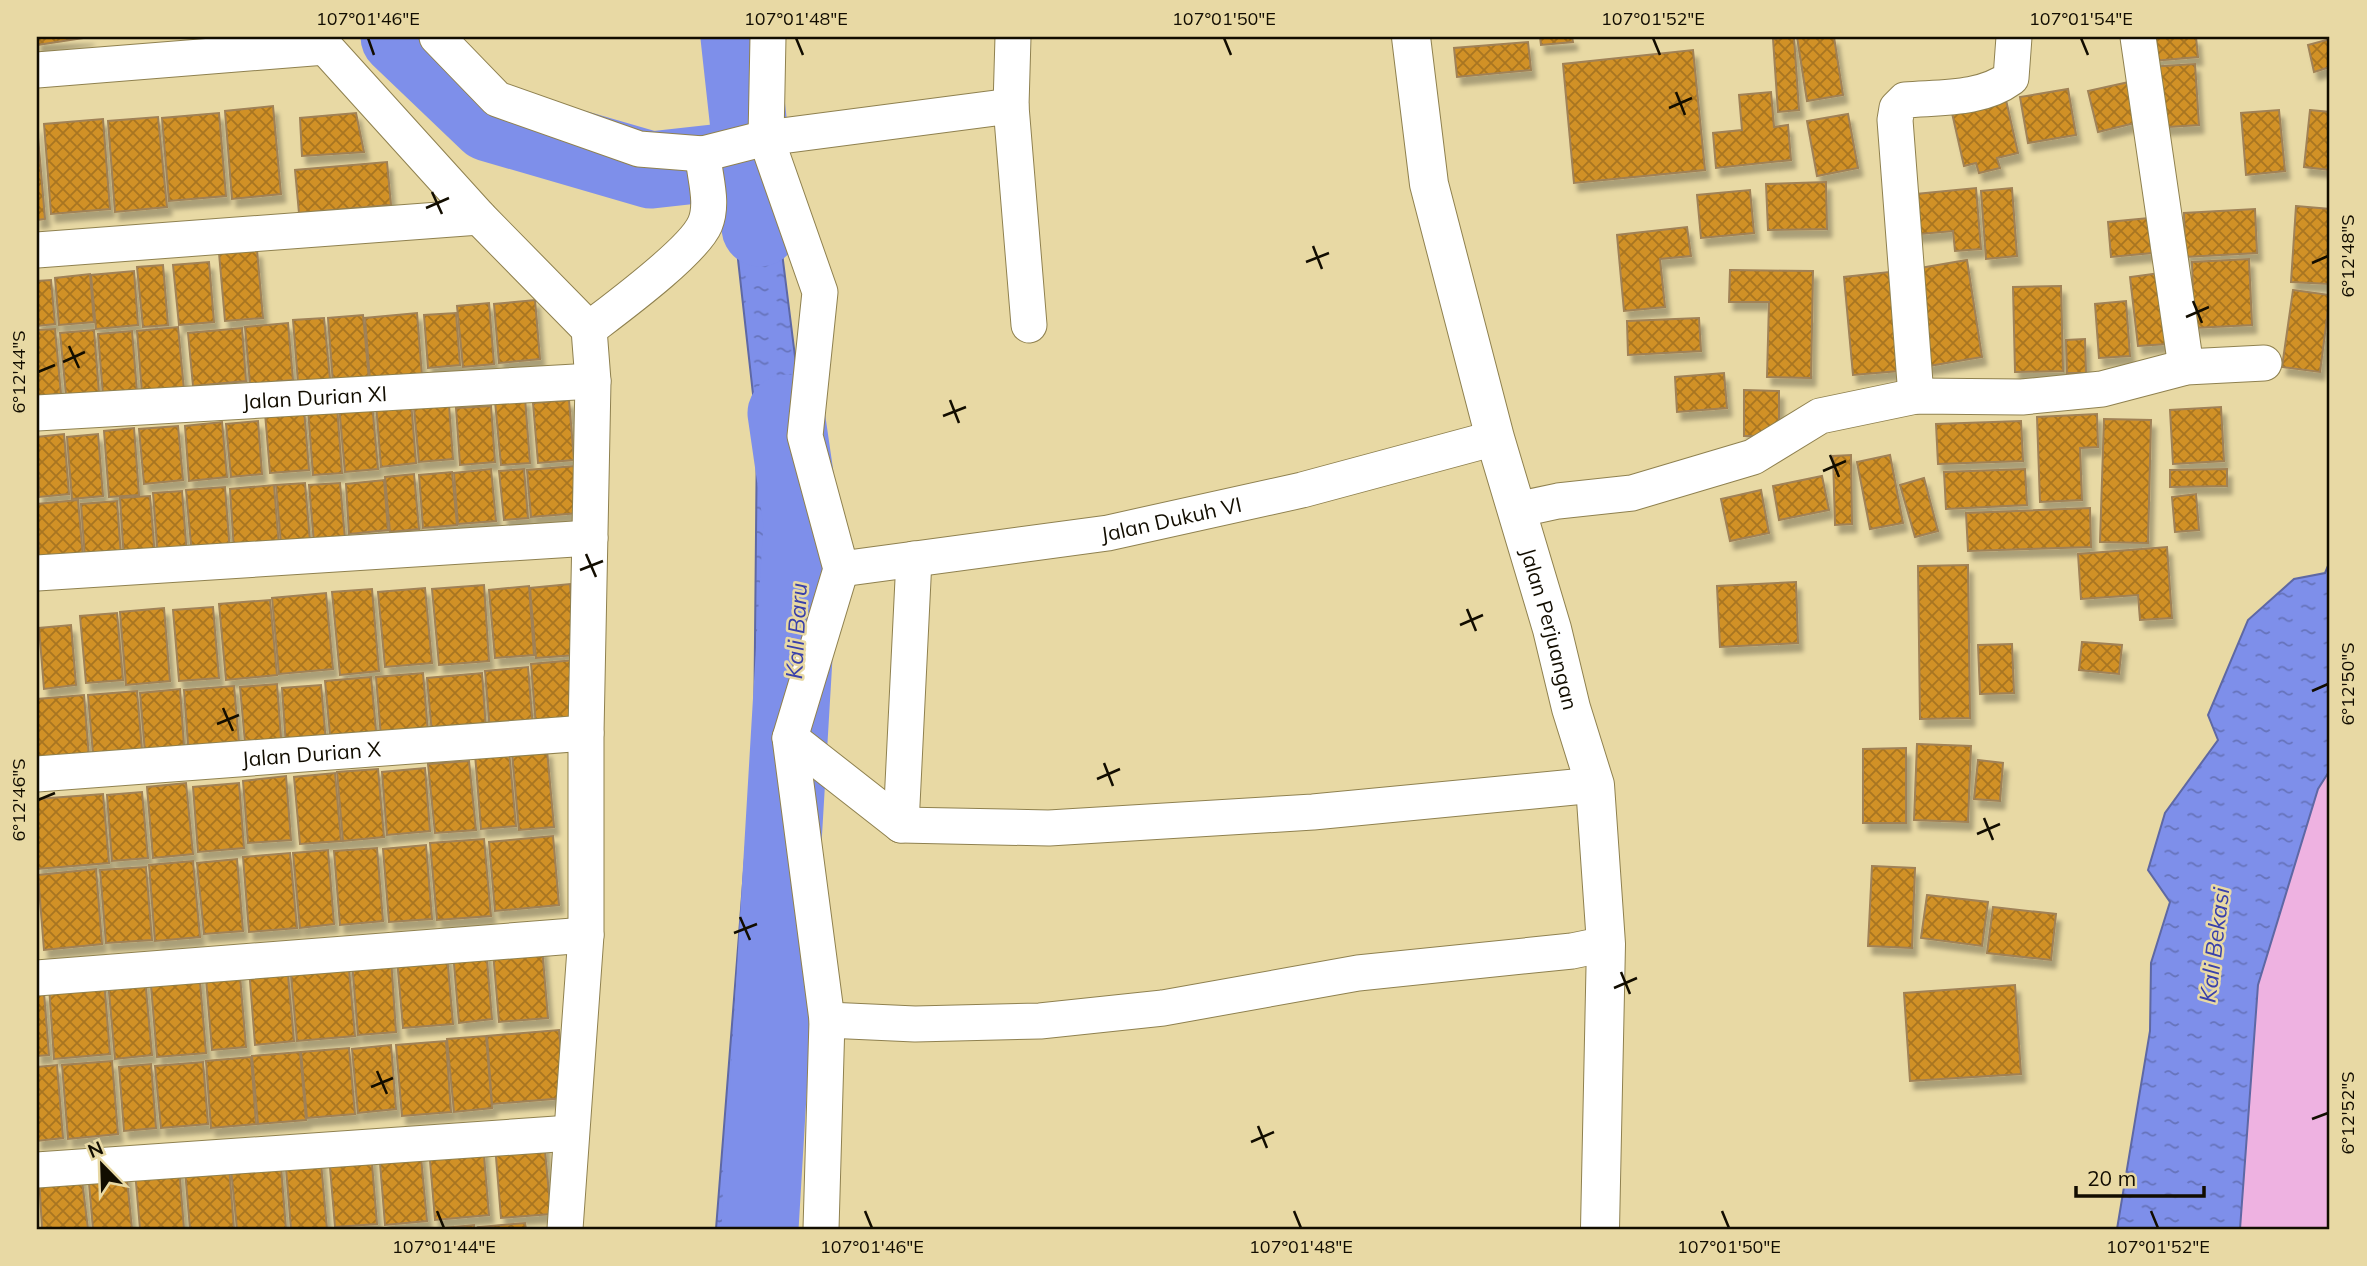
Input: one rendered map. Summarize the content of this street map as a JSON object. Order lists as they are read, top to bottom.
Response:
{
  "streets": {
    "main road": ["Jalan Perjuangan"],
    "street": ["Jalan Durian XI", "Jalan Dukuh VI", "Jalan Durian X"]
  },
  "crossings": [
    ["Jalan Dukuh VI", "Jalan Perjuangan"]
  ],
  "water": ["Kali Baru", "Kali Bekasi"],
  "scale_bar": "20 m",
  "north": "top left",
  "coordinates": [
    "107°01'46\"E",
    "107°01'48\"E",
    "107°01'50\"E",
    "107°01'52\"E",
    "107°01'54\"E",
    "6°12'48\"S",
    "6°12'44\"S",
    "6°12'50\"S",
    "6°12'46\"S",
    "6°12'52\"S",
    "107°01'44\"E"
  ]
}
